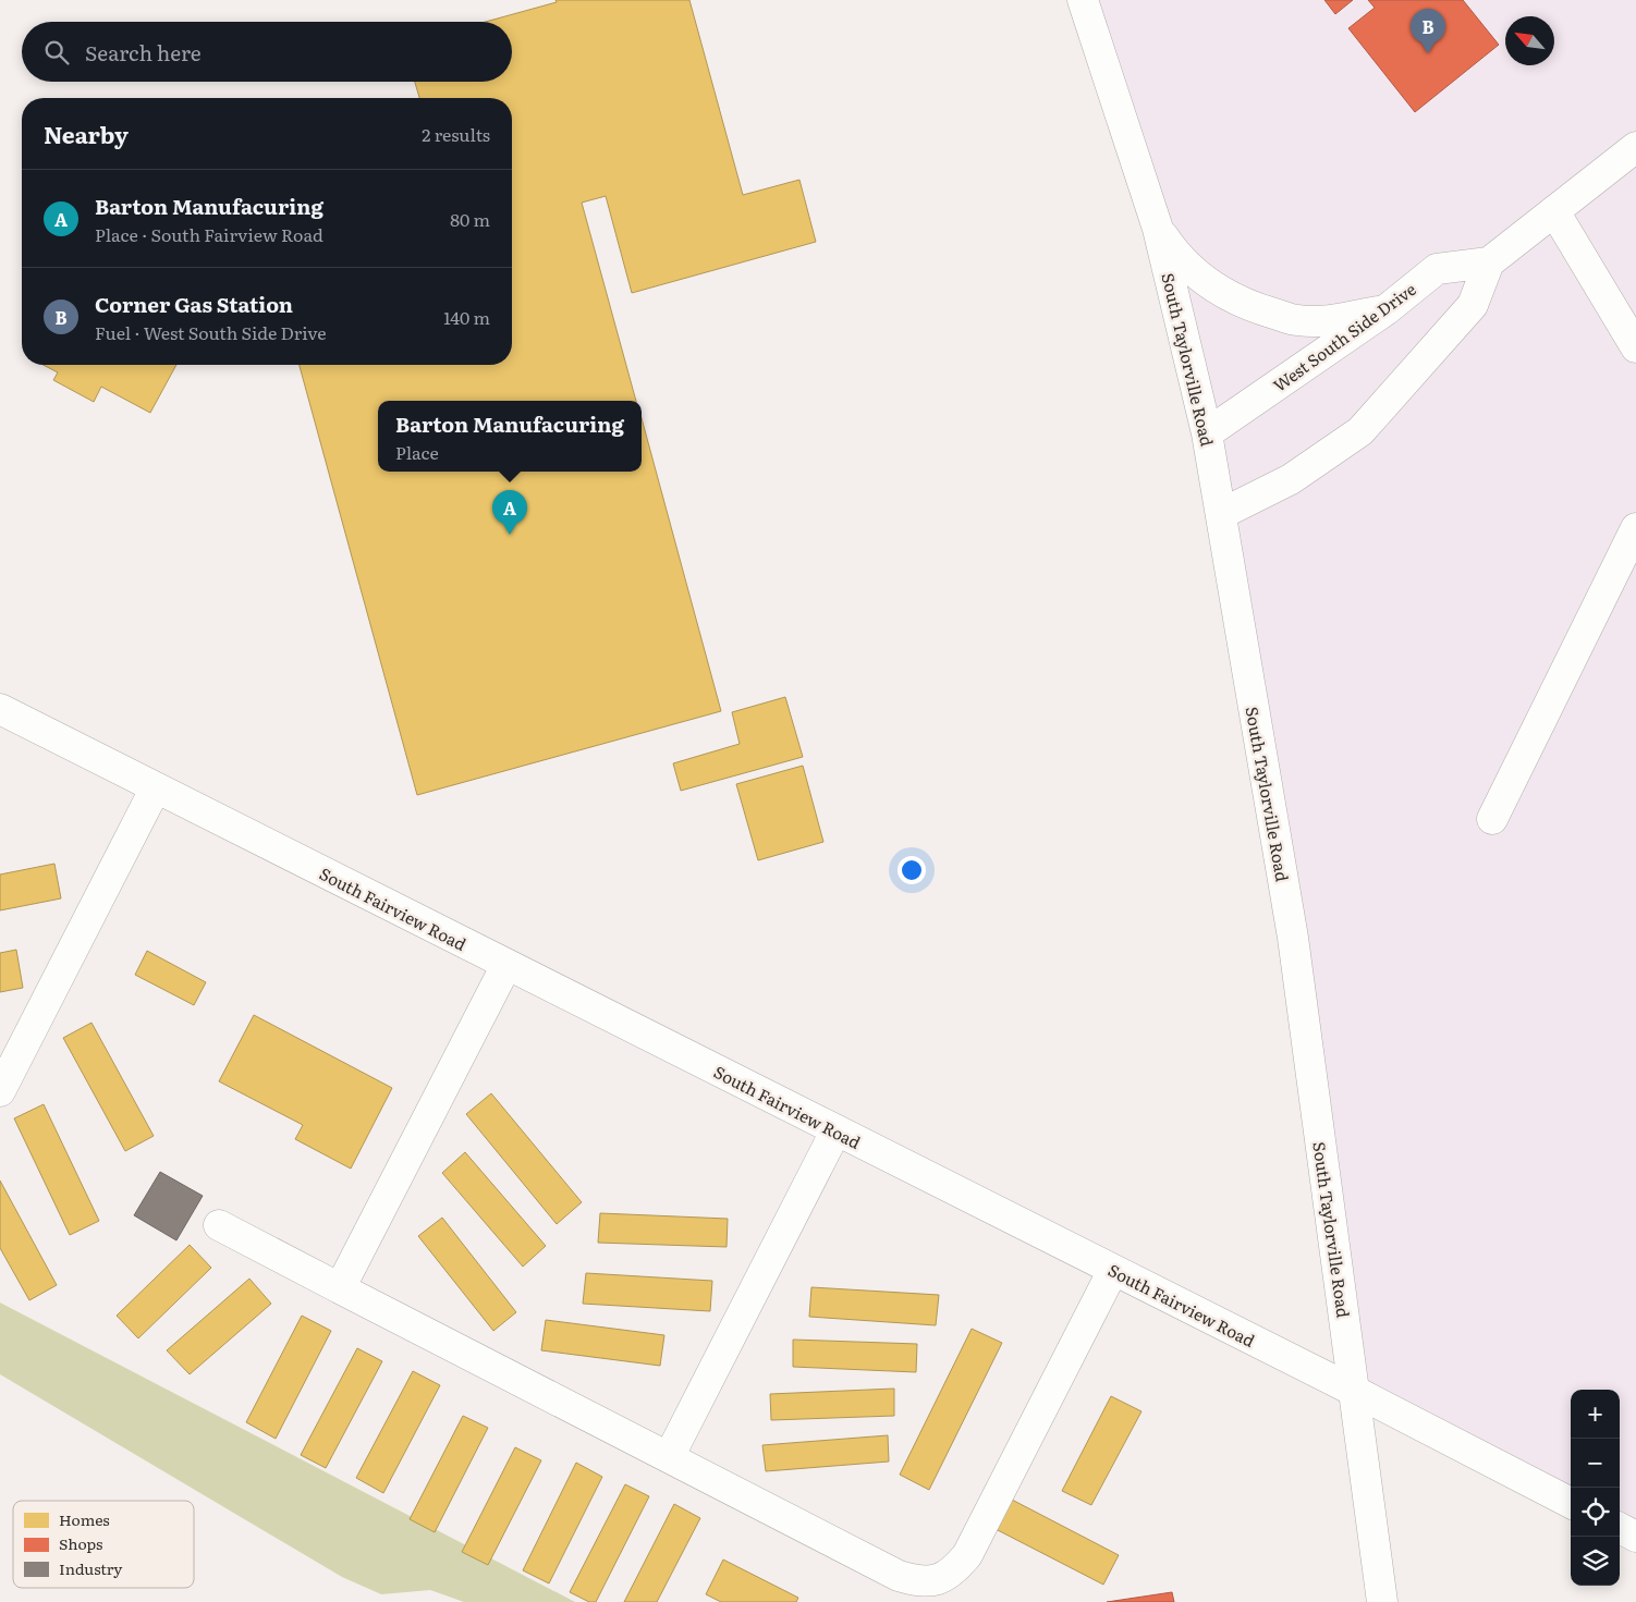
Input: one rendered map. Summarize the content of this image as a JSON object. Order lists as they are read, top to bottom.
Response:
{
  "streets": {
    "street": ["West South Side Drive", "South Taylorville Road", "South Fairview Road"]
  },
  "crossings": [
    ["West South Side Drive", "South Taylorville Road"],
    ["South Taylorville Road", "South Fairview Road"]
  ],
  "legend": ["Homes", "Shops", "Industry"],
  "north": "top left",
  "page": {
    "pins": ["B", "A"],
    "search": "Search here",
    "heading": ["Nearby", "2 results"],
    "list": [
      {
        "mark": "A",
        "name": "Barton Manufacuring",
        "note": "Place · South Fairview Road",
        "value": "80 m"
      },
      {
        "mark": "B",
        "name": "Corner Gas Station",
        "note": "Fuel · West South Side Drive",
        "value": "140 m"
      }
    ],
    "popup": ["Barton Manufacuring", "Place"],
    "map_buttons": ["+", "−"]
  }
}
